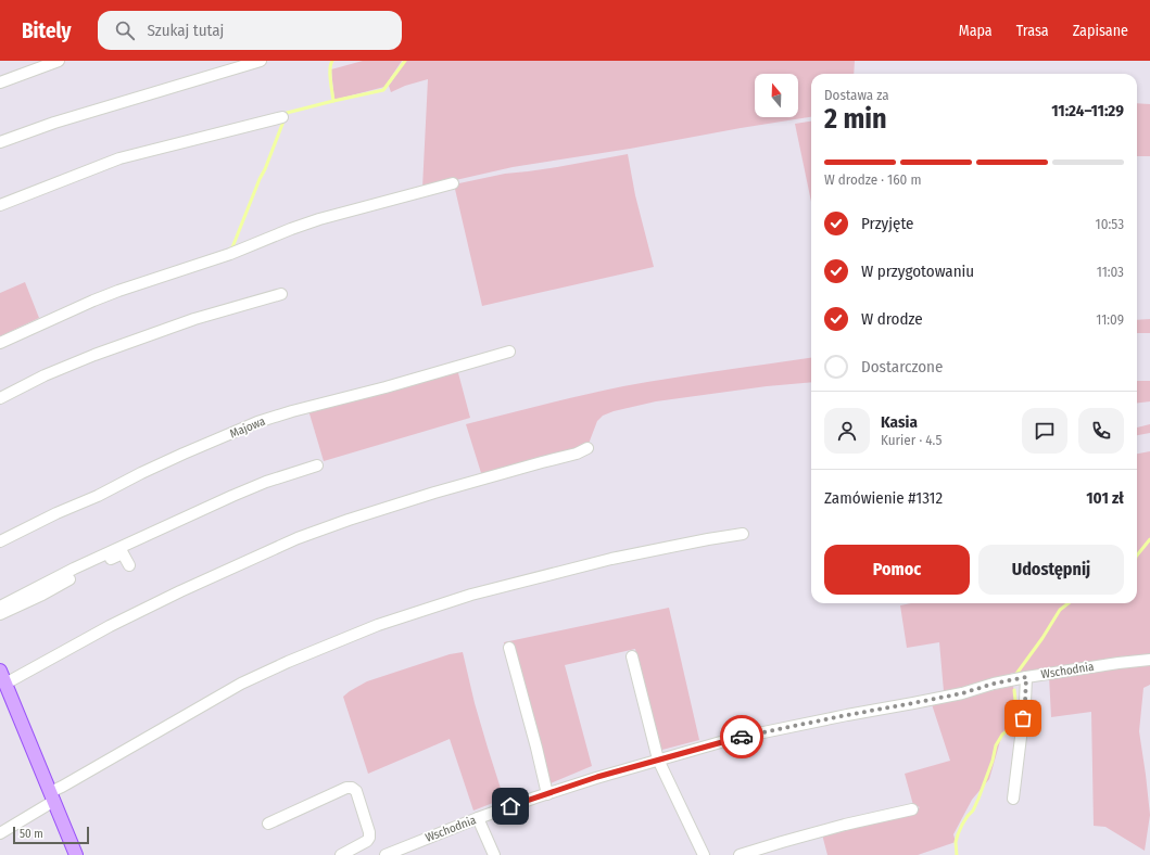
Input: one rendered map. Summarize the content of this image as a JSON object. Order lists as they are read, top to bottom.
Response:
{
  "streets": {
    "street": ["Majowa", "Wschodnia"]
  },
  "scale_bar": "50 m",
  "north": "top",
  "page": {
    "header": "Bitely",
    "search": "Szukaj tutaj",
    "nav": ["Mapa", "Trasa", "Zapisane"],
    "heading": ["2 min", "Dostawa za", "11:24–11:29"],
    "panel": [
      "Kasia",
      "Kurier · 4.5",
      "Zamówienie #1312",
      "101 zł"
    ],
    "bar": "W drodze · 160 m",
    "list": [
      ["Przyjęte", "10:53"],
      ["W przygotowaniu", "11:03"],
      ["W drodze", "11:09"],
      "Dostarczone"
    ],
    "buttons": ["Pomoc", "Udostępnij"],
    "scale": "50 m"
  }
}
